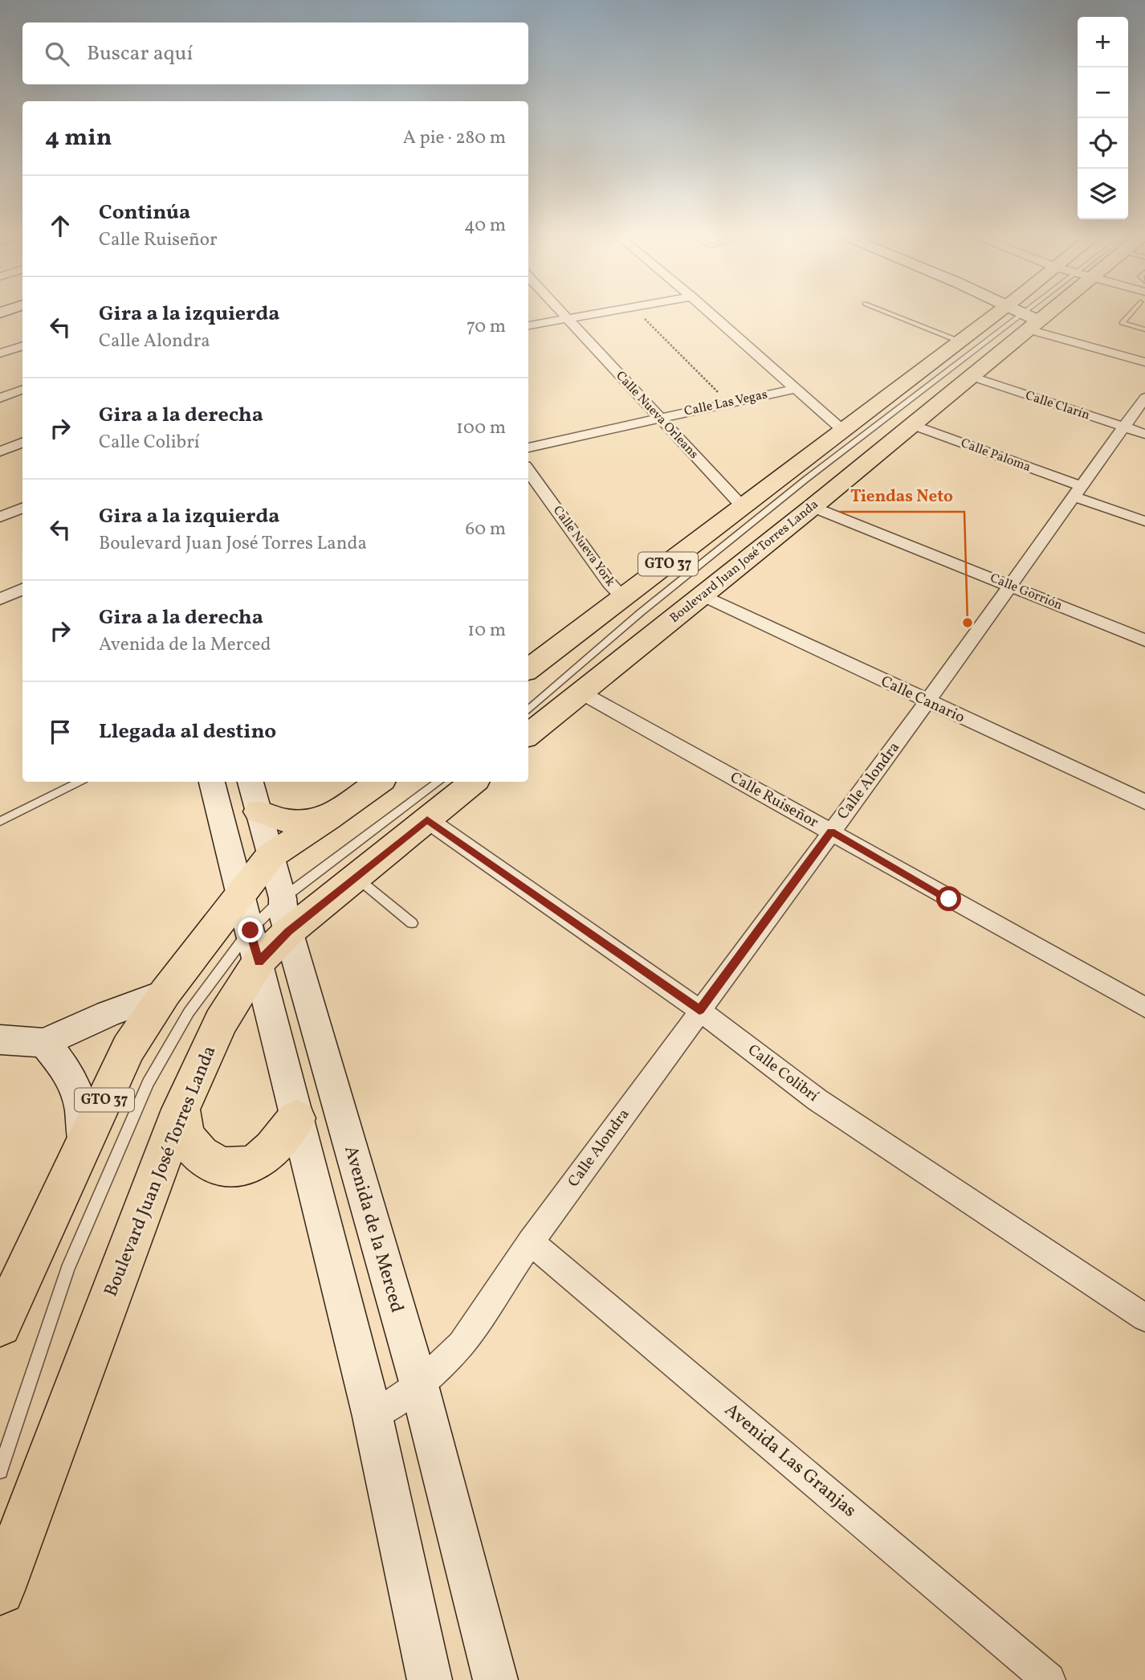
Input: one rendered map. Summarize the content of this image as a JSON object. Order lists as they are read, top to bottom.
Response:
{
  "streets": {
    "main road": ["Boulevard Juan José Torres Landa", "GTO 37"],
    "street": [
      "Calle Las Vegas",
      "Calle Clarín",
      "Calle Nueva Orleans",
      "Calle Paloma",
      "Calle Nueva York",
      "Calle Gorrión",
      "Calle Canario",
      "Calle Alondra",
      "Calle Ruiseñor",
      "Calle Colibrí",
      "Avenida de la Merced",
      "Avenida Las Granjas"
    ]
  },
  "crossings": [
    ["Calle Las Vegas", "Calle Nueva Orleans"],
    ["Calle Clarín", "Boulevard Juan José Torres Landa"],
    ["Calle Clarín", "Calle Alondra"],
    ["Calle Nueva Orleans", "Boulevard Juan José Torres Landa"],
    ["Calle Paloma", "Boulevard Juan José Torres Landa"],
    ["Calle Paloma", "Calle Alondra"],
    ["Calle Nueva York", "Boulevard Juan José Torres Landa"],
    ["Boulevard Juan José Torres Landa", "Calle Gorrión"],
    ["Boulevard Juan José Torres Landa", "Calle Canario"],
    ["Boulevard Juan José Torres Landa", "Calle Ruiseñor"],
    ["Boulevard Juan José Torres Landa", "Calle Colibrí"],
    ["Boulevard Juan José Torres Landa", "Avenida de la Merced"],
    ["GTO 37", "Avenida de la Merced"],
    ["Calle Gorrión", "Calle Alondra"],
    ["Calle Canario", "Calle Alondra"],
    ["Calle Alondra", "Calle Ruiseñor"],
    ["Calle Alondra", "Calle Colibrí"],
    ["Calle Alondra", "Avenida de la Merced"],
    ["Calle Alondra", "Avenida Las Granjas"]
  ],
  "places": ["Tiendas Neto"],
  "page": {
    "map_buttons": ["+", "−"],
    "search": "Buscar aquí",
    "heading": ["4 min", "A pie · 280 m"],
    "list": [
      ["Continúa", "Calle Ruiseñor", "40 m"],
      ["Gira a la izquierda", "Calle Alondra", "70 m"],
      ["Gira a la derecha", "Calle Colibrí", "100 m"],
      ["Gira a la izquierda", "Boulevard Juan José Torres Landa", "60 m"],
      ["Gira a la derecha", "Avenida de la Merced", "10 m"],
      "Llegada al destino"
    ]
  }
}
